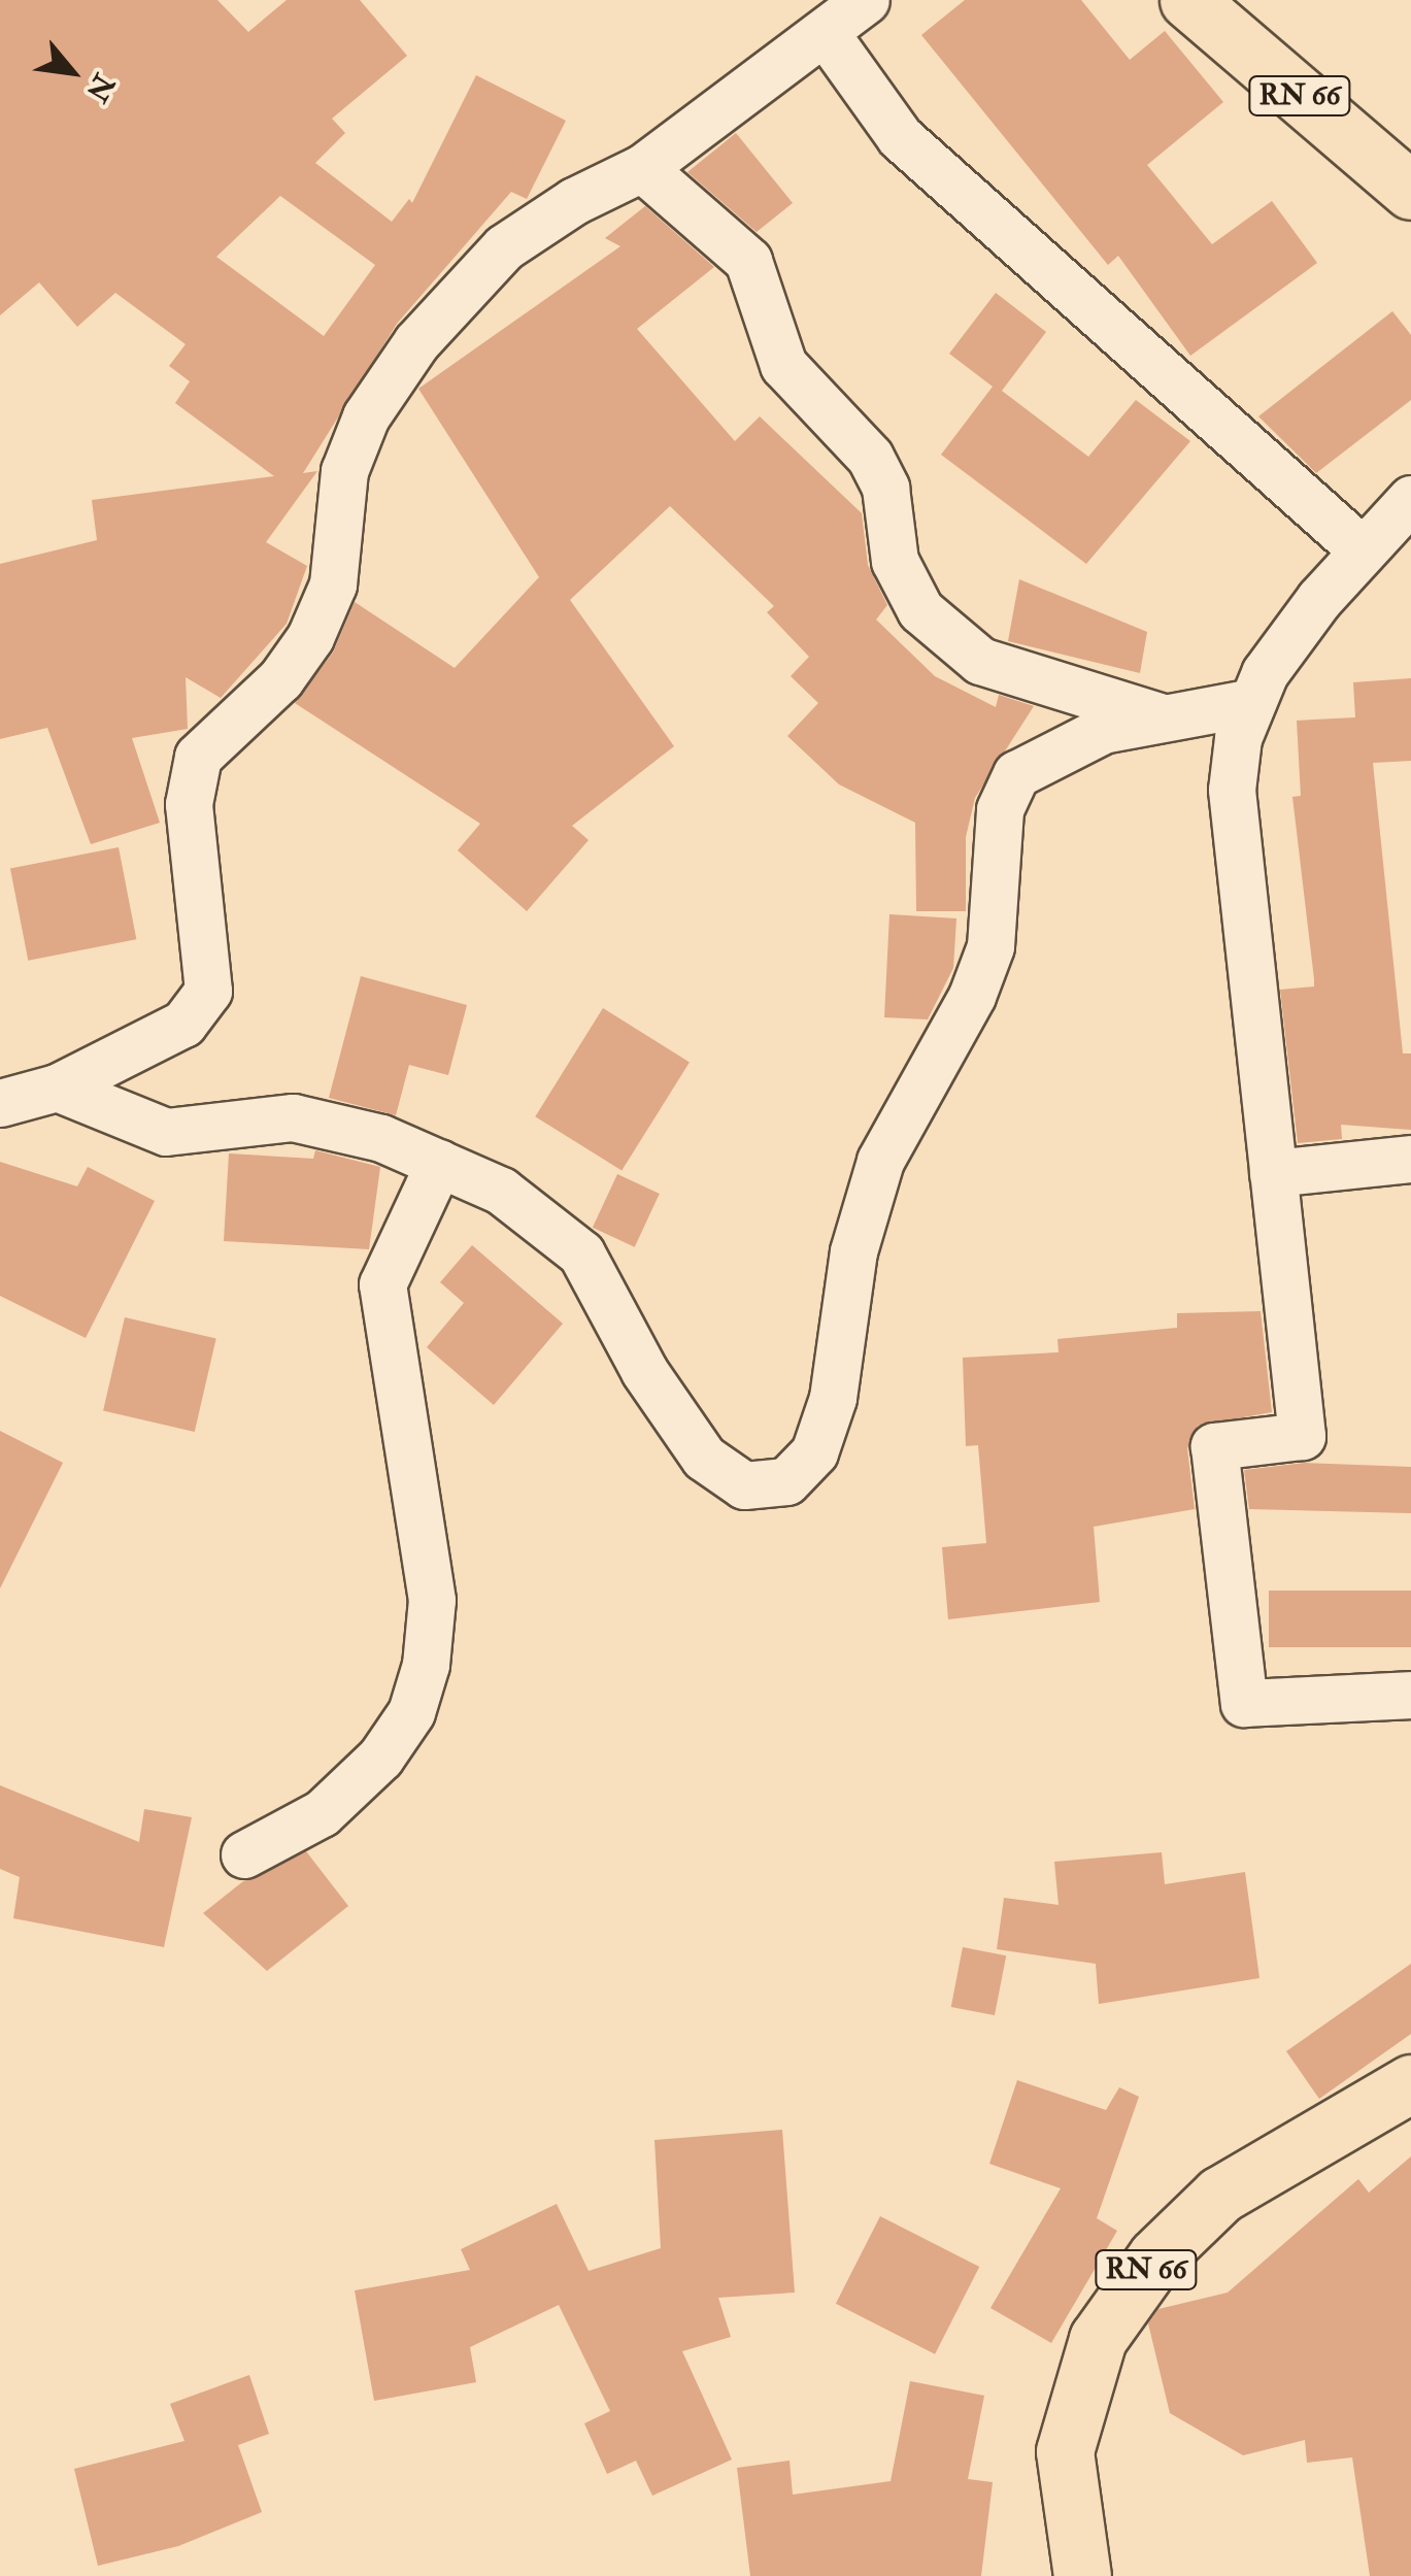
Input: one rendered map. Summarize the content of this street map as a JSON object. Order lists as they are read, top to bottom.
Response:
{
  "streets": {
    "main road": ["RN 66"]
  },
  "north": "bottom right"
}
